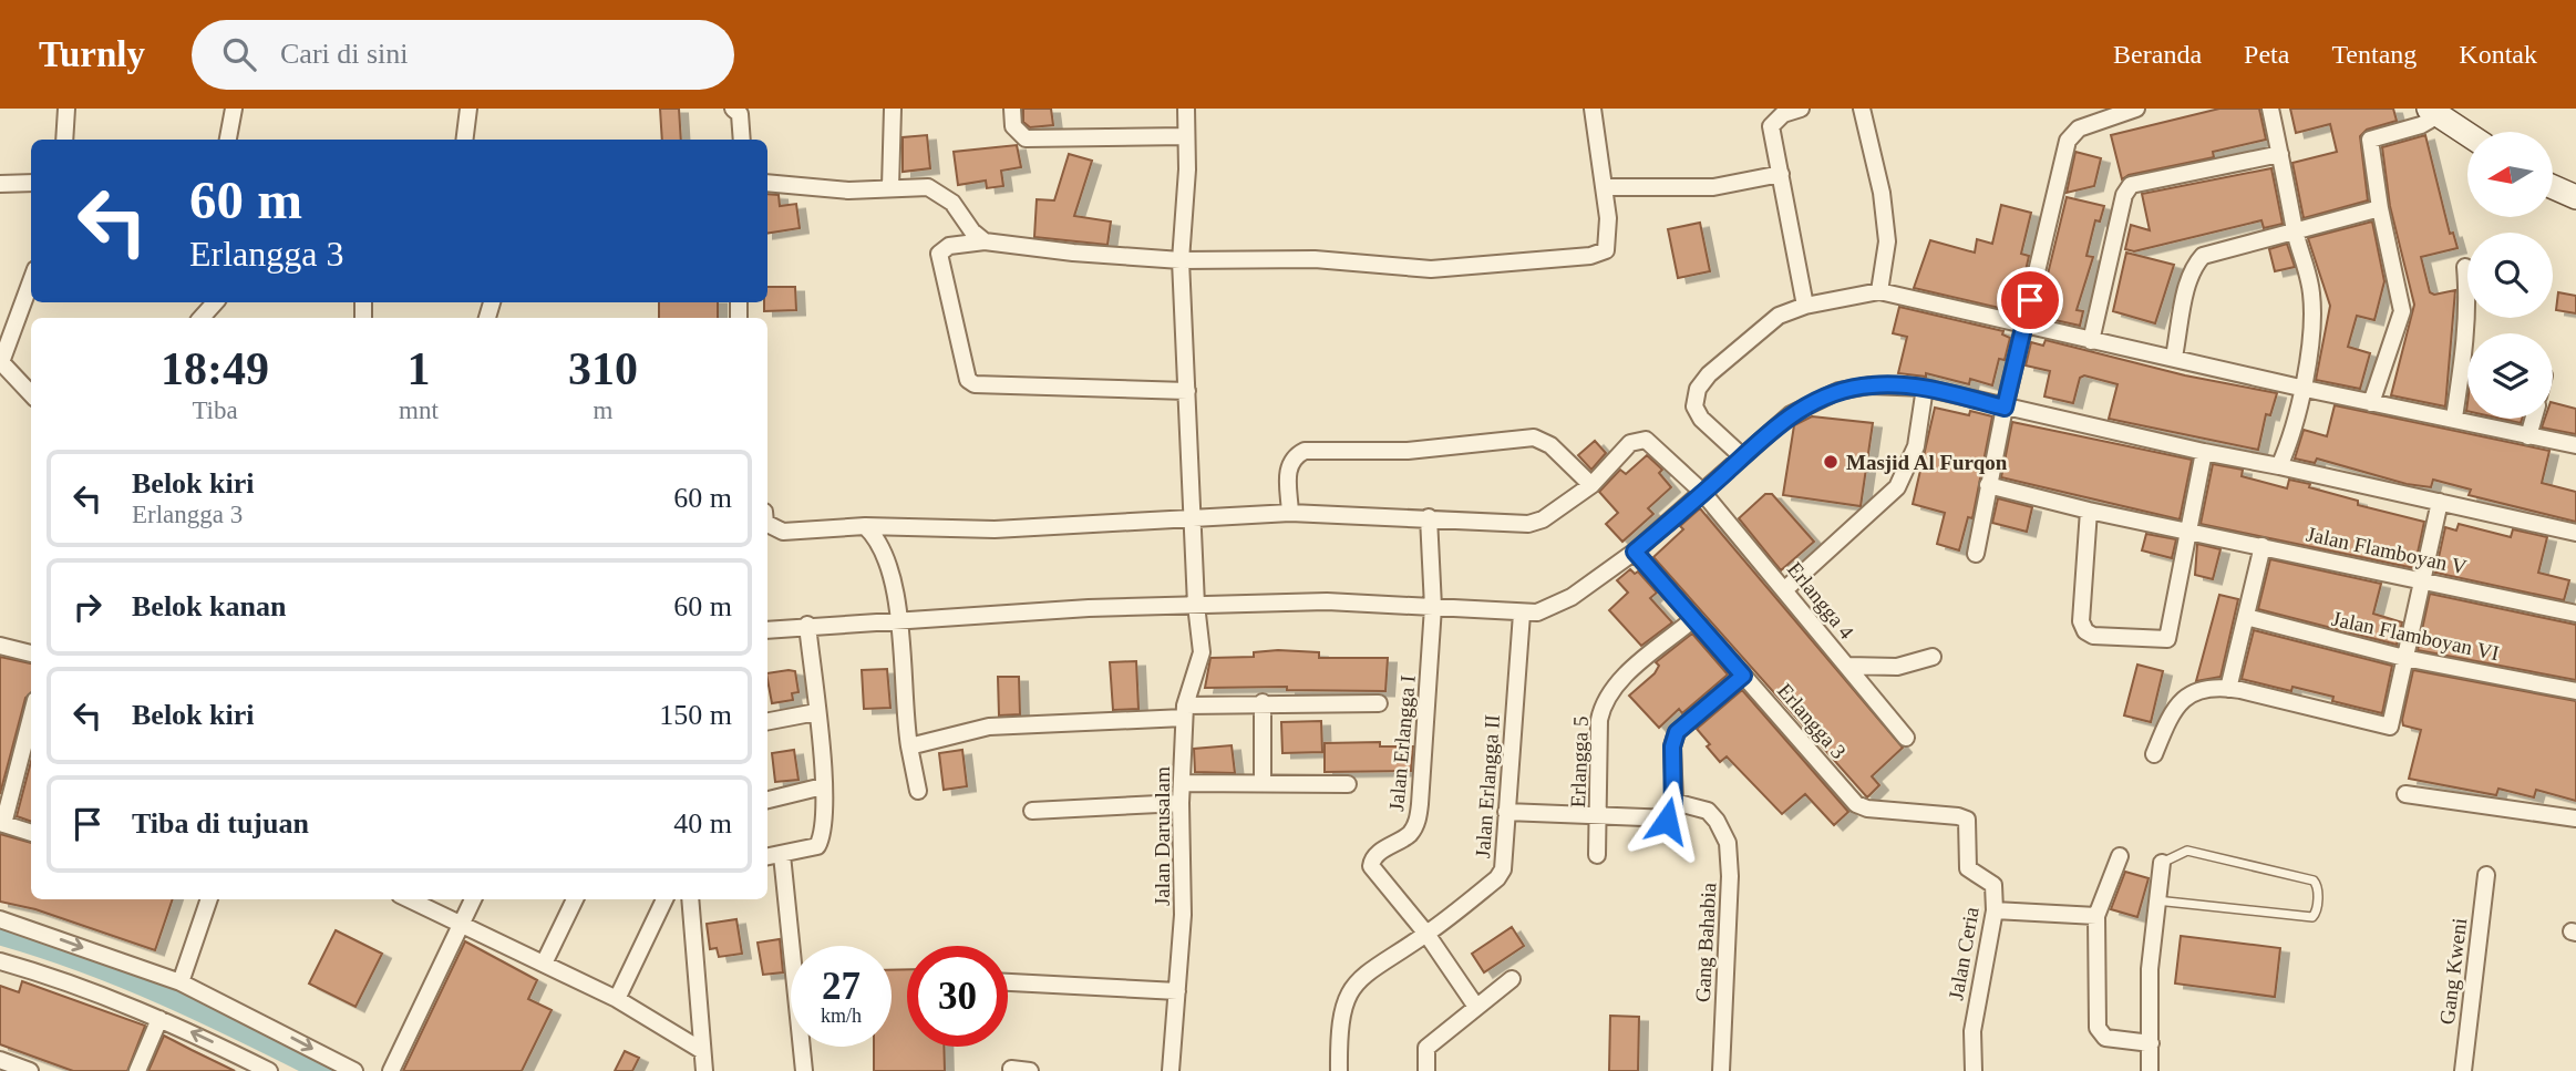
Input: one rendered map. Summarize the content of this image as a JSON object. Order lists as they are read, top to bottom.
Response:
{
  "streets": {
    "street": [
      "Jalan Flamboyan V",
      "Erlangga 4",
      "Jalan Flamboyan VI",
      "Erlangga 3",
      "Jalan Erlangga I",
      "Erlangga 5",
      "Jalan Erlangga II",
      "Jalan Darusalam",
      "Gang Bahabia",
      "Jalan Ceria",
      "Gang Kweni"
    ]
  },
  "crossings": [
    ["Erlangga 3", "Erlangga 5"],
    ["Erlangga 3", "Jalan Ceria"],
    ["Jalan Erlangga I", "Jalan Erlangga II"]
  ],
  "places": ["Masjid Al Furqon"],
  "north": "left",
  "page": {
    "header": "Turnly",
    "search": "Cari di sini",
    "nav": [
      "Beranda",
      "Peta",
      "Tentang",
      "Kontak"
    ],
    "turn": ["60 m", "Erlangga 3"],
    "eta": [
      "18:49",
      "Tiba",
      "1",
      "mnt",
      "310",
      "m"
    ],
    "list": [
      {
        "name": "Belok kiri",
        "note": "Erlangga 3",
        "value": "60 m"
      },
      {
        "name": "Belok kanan",
        "value": "60 m"
      },
      {
        "name": "Belok kiri",
        "value": "150 m"
      },
      {
        "name": "Tiba di tujuan",
        "value": "40 m"
      }
    ],
    "speed": "27 km/h",
    "limit": "30"
  }
}
